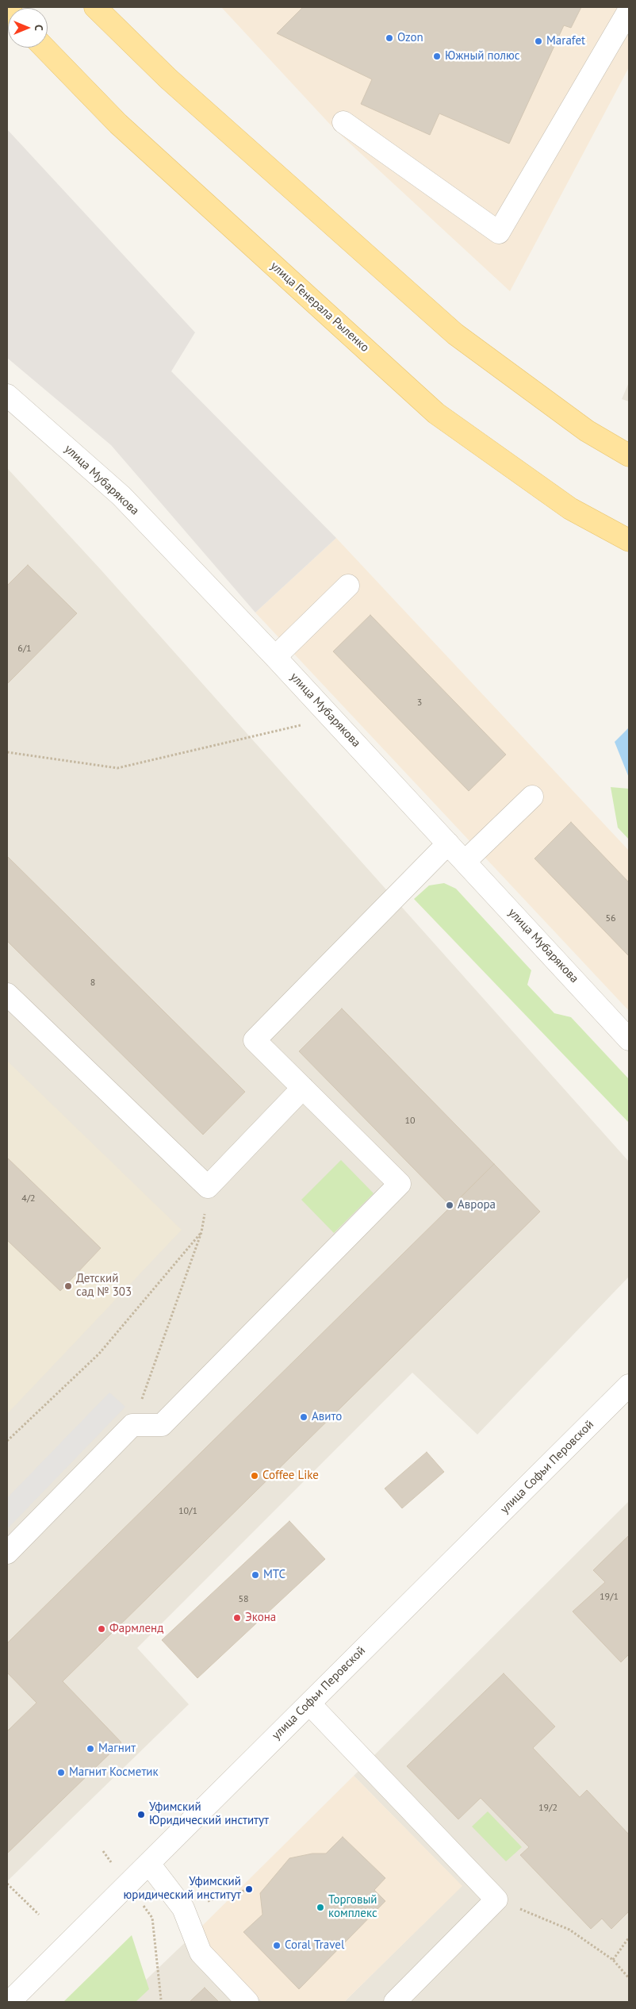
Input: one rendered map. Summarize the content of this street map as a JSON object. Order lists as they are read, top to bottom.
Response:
{
  "streets": {
    "main road": ["улица Генерала Рыленко"],
    "street": ["улица Мубарякова", "улица Софьи Перовской"]
  },
  "places": [
    "Ozon",
    "Marafet",
    "Южный полюс",
    "Аврора",
    "Детский сад № 303",
    "Авито",
    "Coffee Like",
    "МТС",
    "Экона",
    "Фармленд",
    "Магнит",
    "Магнит Косметик",
    "Уфимский Юридический институт",
    "Уфимский юридический институт",
    "Торговый комплекс",
    "Coral Travel"
  ],
  "house_numbers": [
    "6/1",
    "3",
    "56",
    "8",
    "10",
    "4/2",
    "10/1",
    "19/1",
    "58",
    "19/2"
  ],
  "north": "right"
}
